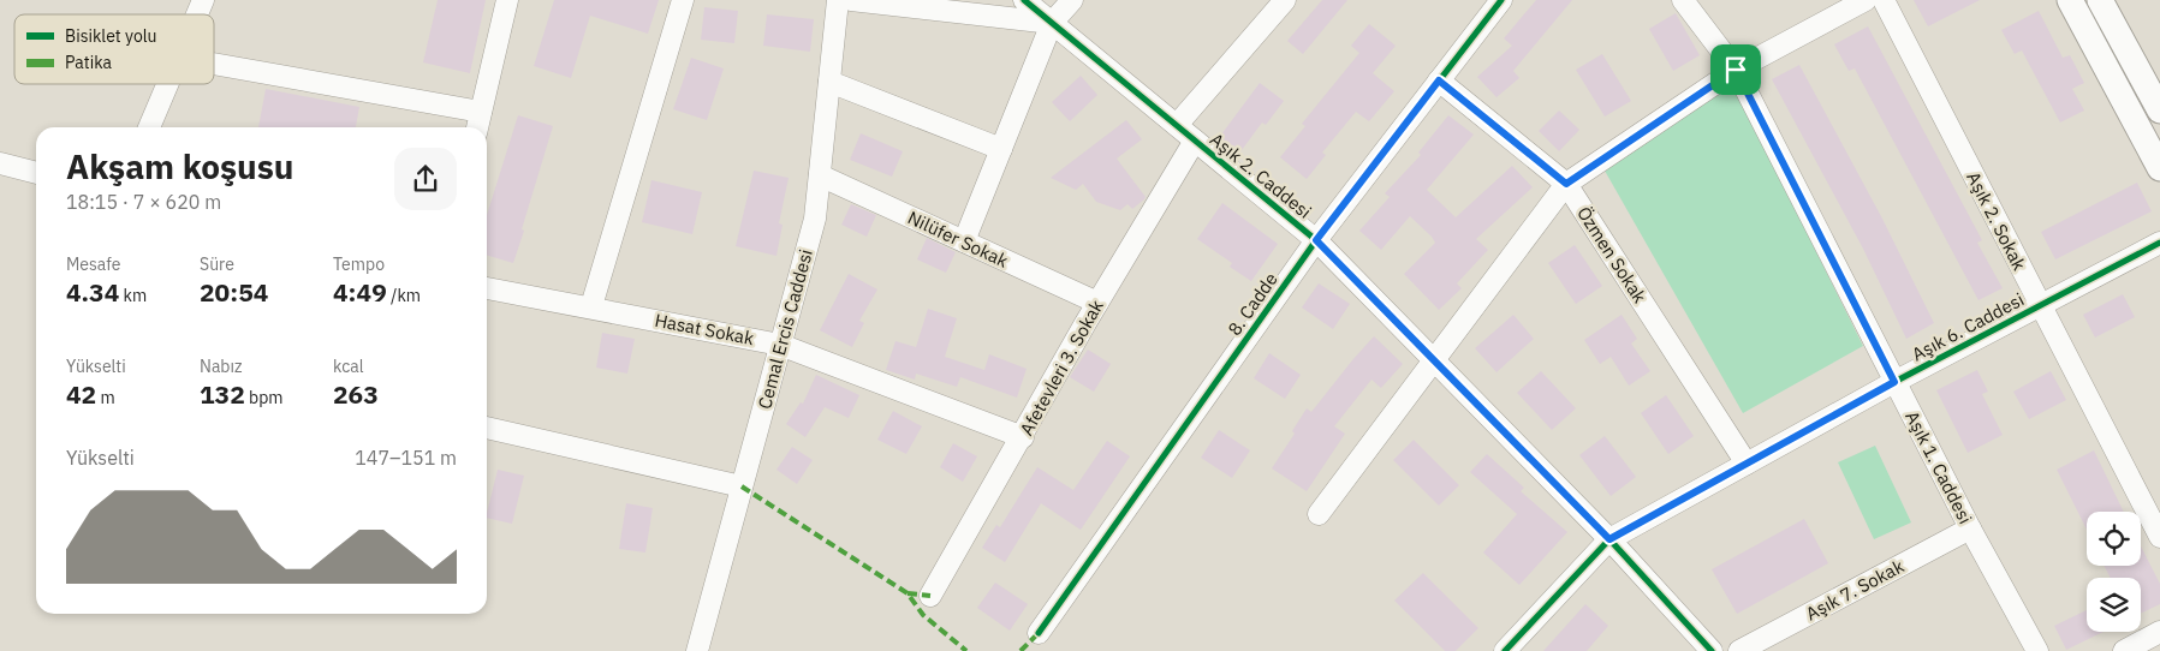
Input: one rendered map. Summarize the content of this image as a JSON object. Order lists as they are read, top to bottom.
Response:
{
  "streets": {
    "street": [
      "Aşık 2. Caddesi",
      "Aşık 2. Sokak",
      "Nilüfer Sokak",
      "Özmen Sokak",
      "8. Cadde",
      "Aşık 6. Caddesi",
      "Hasat Sokak",
      "Cemal Ercis Caddesi",
      "Afetevleri 3. Sokak",
      "Aşık 1. Caddesi",
      "Aşık 7. Sokak"
    ]
  },
  "crossings": [
    ["Aşık 2. Caddesi", "8. Cadde"],
    ["Aşık 2. Caddesi", "Aşık 6. Caddesi"],
    ["Aşık 2. Caddesi", "Afetevleri 3. Sokak"],
    ["Aşık 2. Sokak", "Aşık 6. Caddesi"],
    ["Nilüfer Sokak", "Cemal Ercis Caddesi"],
    ["Nilüfer Sokak", "Afetevleri 3. Sokak"],
    ["Özmen Sokak", "8. Cadde"],
    ["Özmen Sokak", "Aşık 6. Caddesi"],
    ["Aşık 6. Caddesi", "Aşık 1. Caddesi"],
    ["Hasat Sokak", "Cemal Ercis Caddesi"],
    ["Hasat Sokak", "Afetevleri 3. Sokak"],
    ["Aşık 1. Caddesi", "Aşık 7. Sokak"]
  ],
  "legend": ["Bisiklet yolu", "Patika"],
  "page": {
    "heading": ["Akşam koşusu", "18:15 · 7 × 620 m"],
    "stats": [
      ["Mesafe", "4.34 km"],
      ["Süre", "20:54"],
      ["Tempo", "4:49 /km"],
      ["Yükselti", "42 m"],
      ["Nabız", "132 bpm"],
      ["kcal", "263"]
    ],
    "chart": ["Yükselti", "147–151 m"]
  }
}
